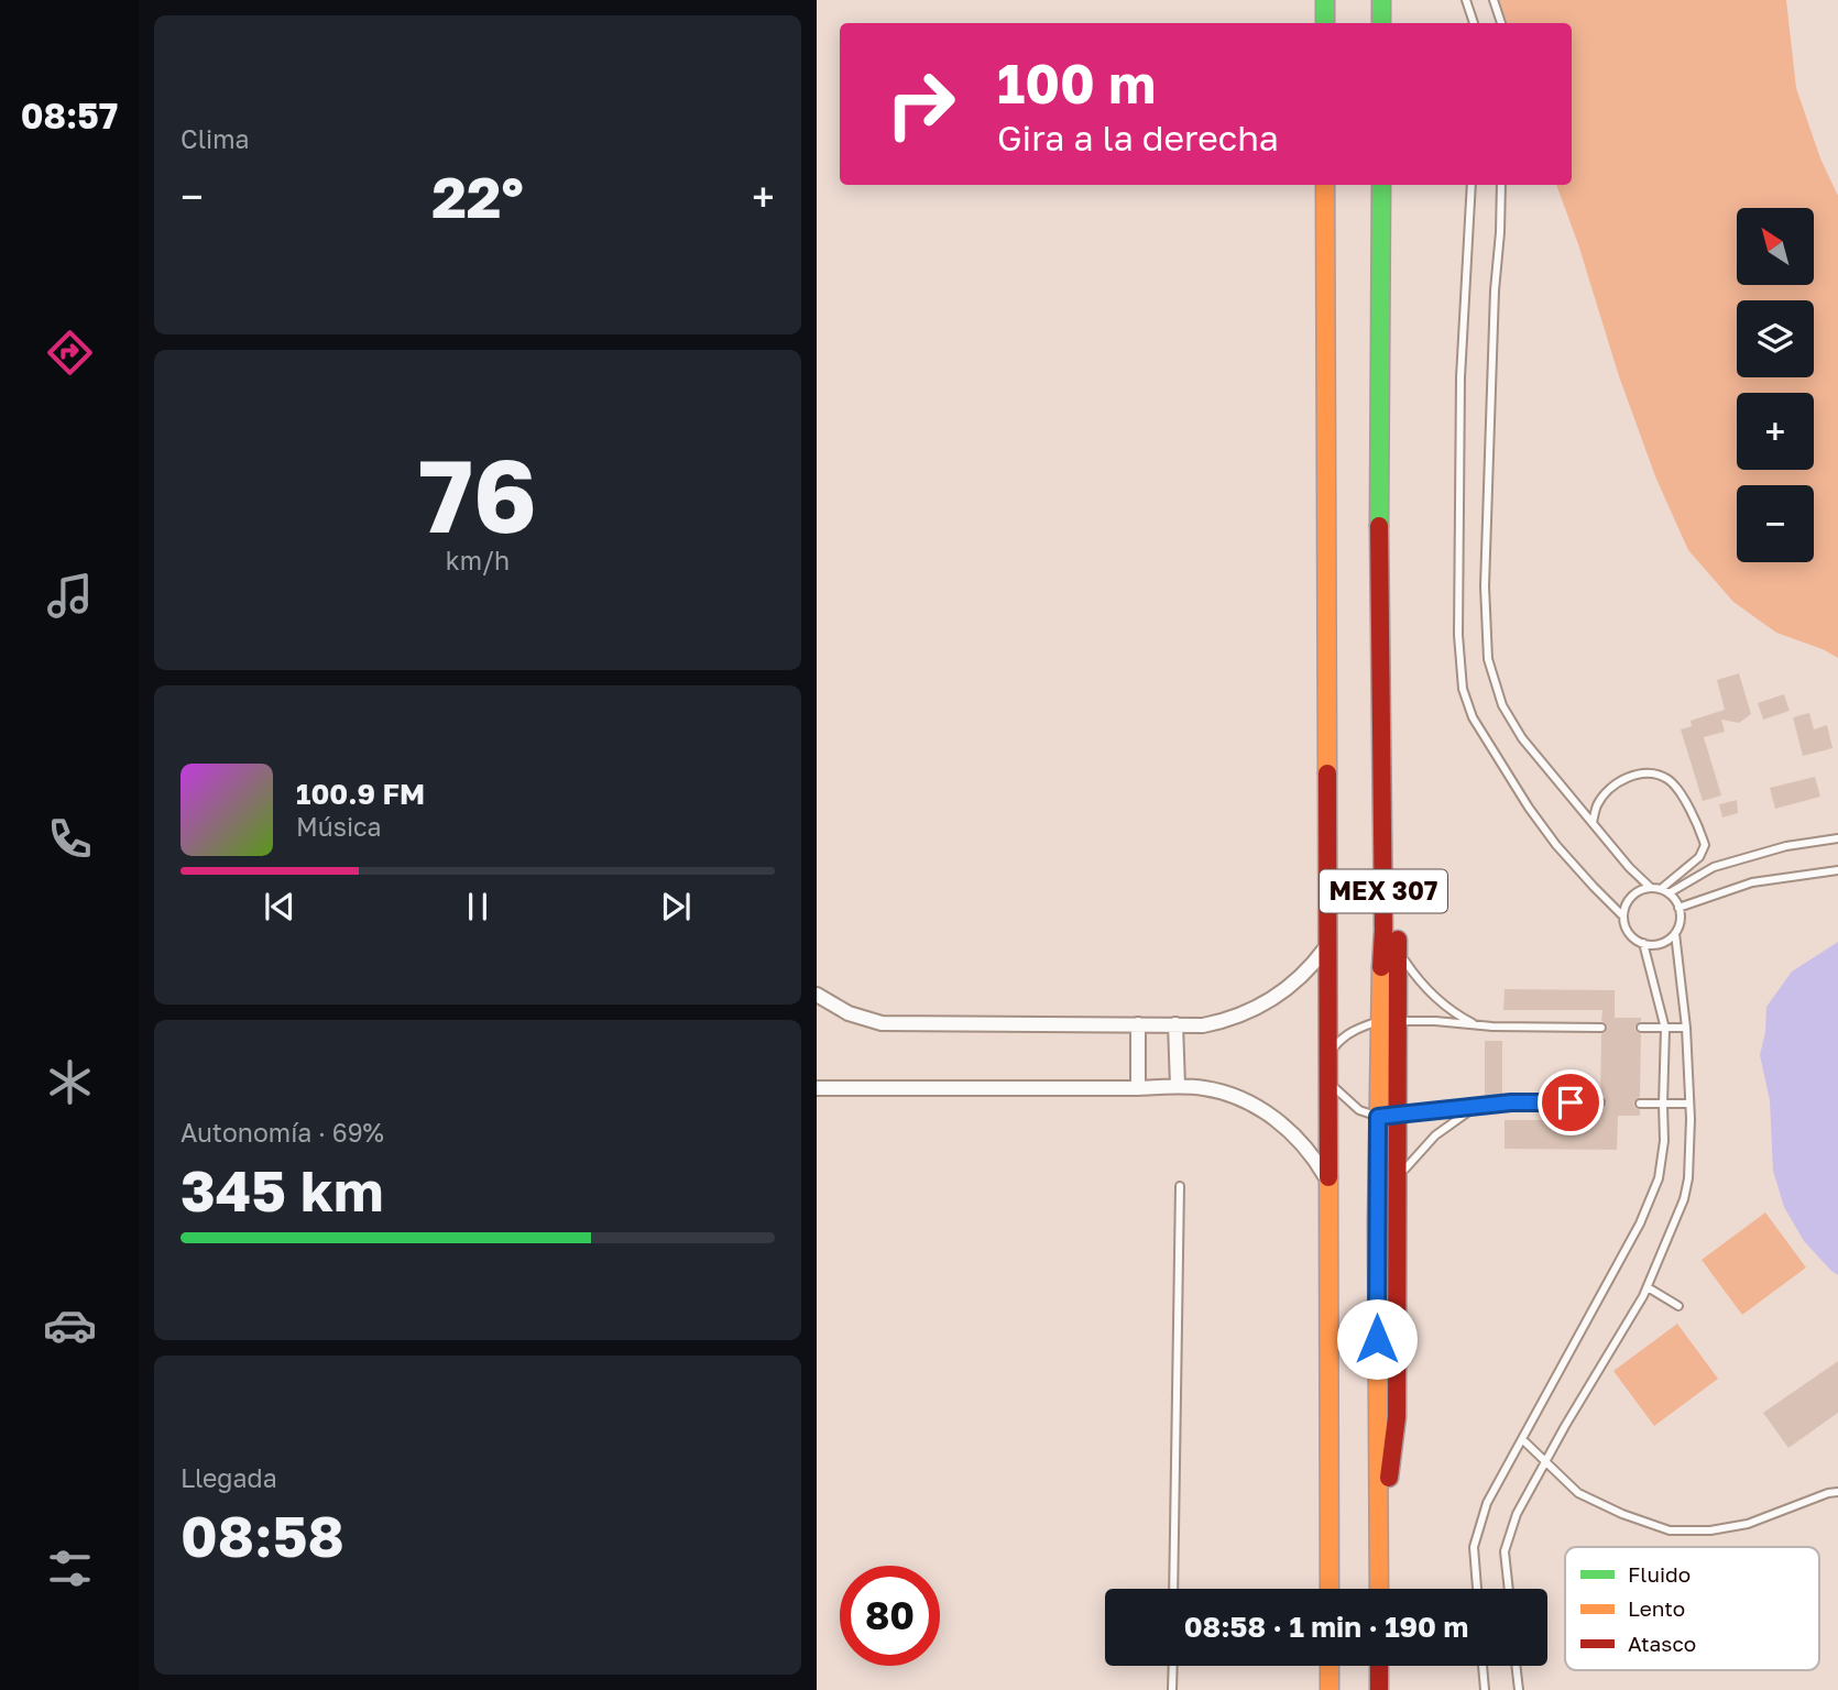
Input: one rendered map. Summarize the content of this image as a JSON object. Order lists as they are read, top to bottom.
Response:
{
  "streets": {
    "highway": ["MEX 307"]
  },
  "legend": ["Fluido", "Lento", "Atasco"],
  "north": "top left",
  "page": {
    "tabs": "08:57",
    "tile": [
      "Clima",
      ["76", "km/h"],
      ["Autonomía · 69%", "345 km"],
      ["Llegada", "08:58"]
    ],
    "turn": ["100 m", "Gira a la derecha"],
    "heat": ["−", "22°", "+"],
    "map_buttons": ["+", "−"],
    "song": ["100.9 FM", "Música"],
    "limit": "80",
    "trip": "08:58 · 1 min · 190 m"
  }
}
